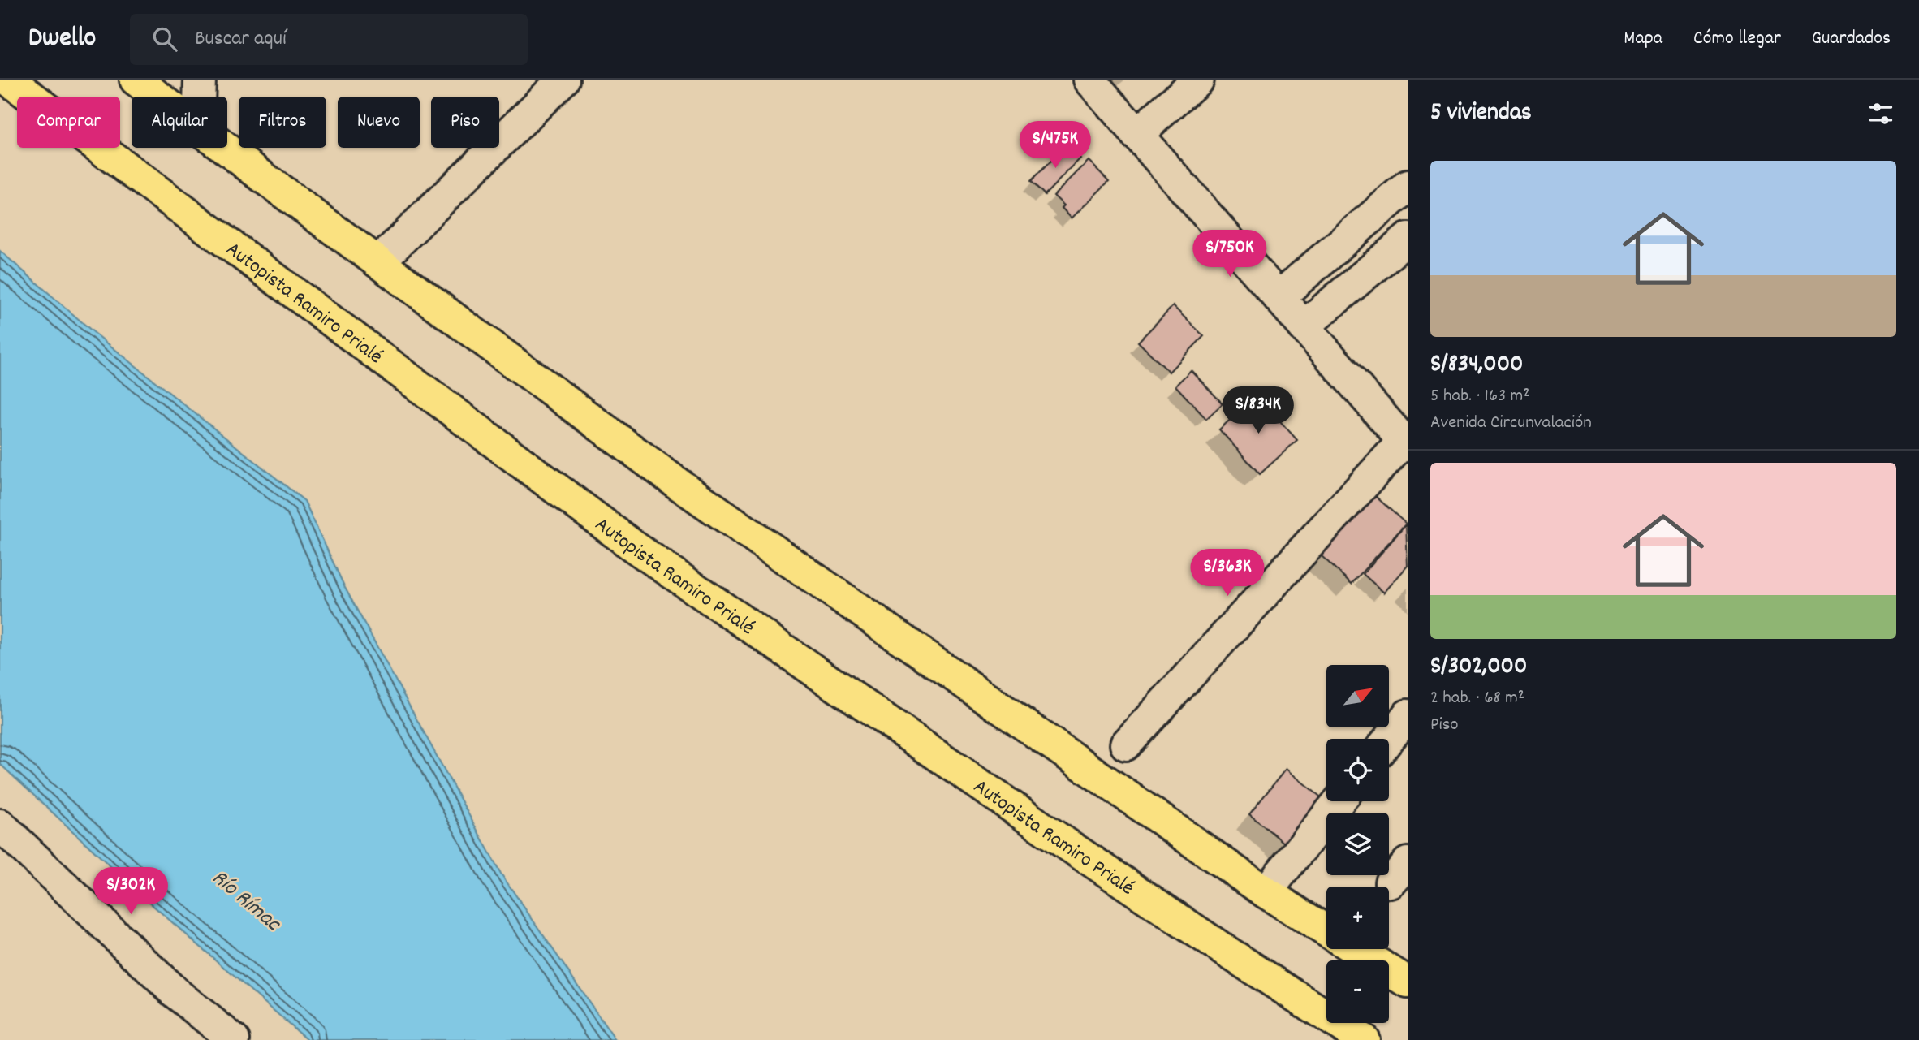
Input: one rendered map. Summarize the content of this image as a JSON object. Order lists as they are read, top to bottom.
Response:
{
  "streets": {
    "highway": ["Autopista Ramiro Prialé"]
  },
  "water": ["Río Rímac"],
  "north": "top right",
  "page": {
    "header": "Dwello",
    "search": "Buscar aquí",
    "nav": ["Mapa", "Cómo llegar", "Guardados"],
    "heading": "5 viviendas",
    "chip": [
      "Comprar",
      "Alquilar",
      "Filtros",
      "Nuevo",
      "Piso"
    ],
    "price": [
      "S/475K",
      "S/750K",
      "S/834K",
      "S/363K",
      "S/302K"
    ],
    "list": [
      {
        "name": "S/834,000",
        "note": "5 hab. · 163 m² · Avenida Circunvalación"
      },
      {
        "name": "S/302,000",
        "note": "2 hab. · 68 m² · Piso"
      }
    ],
    "map_buttons": ["+", "−"]
  }
}
